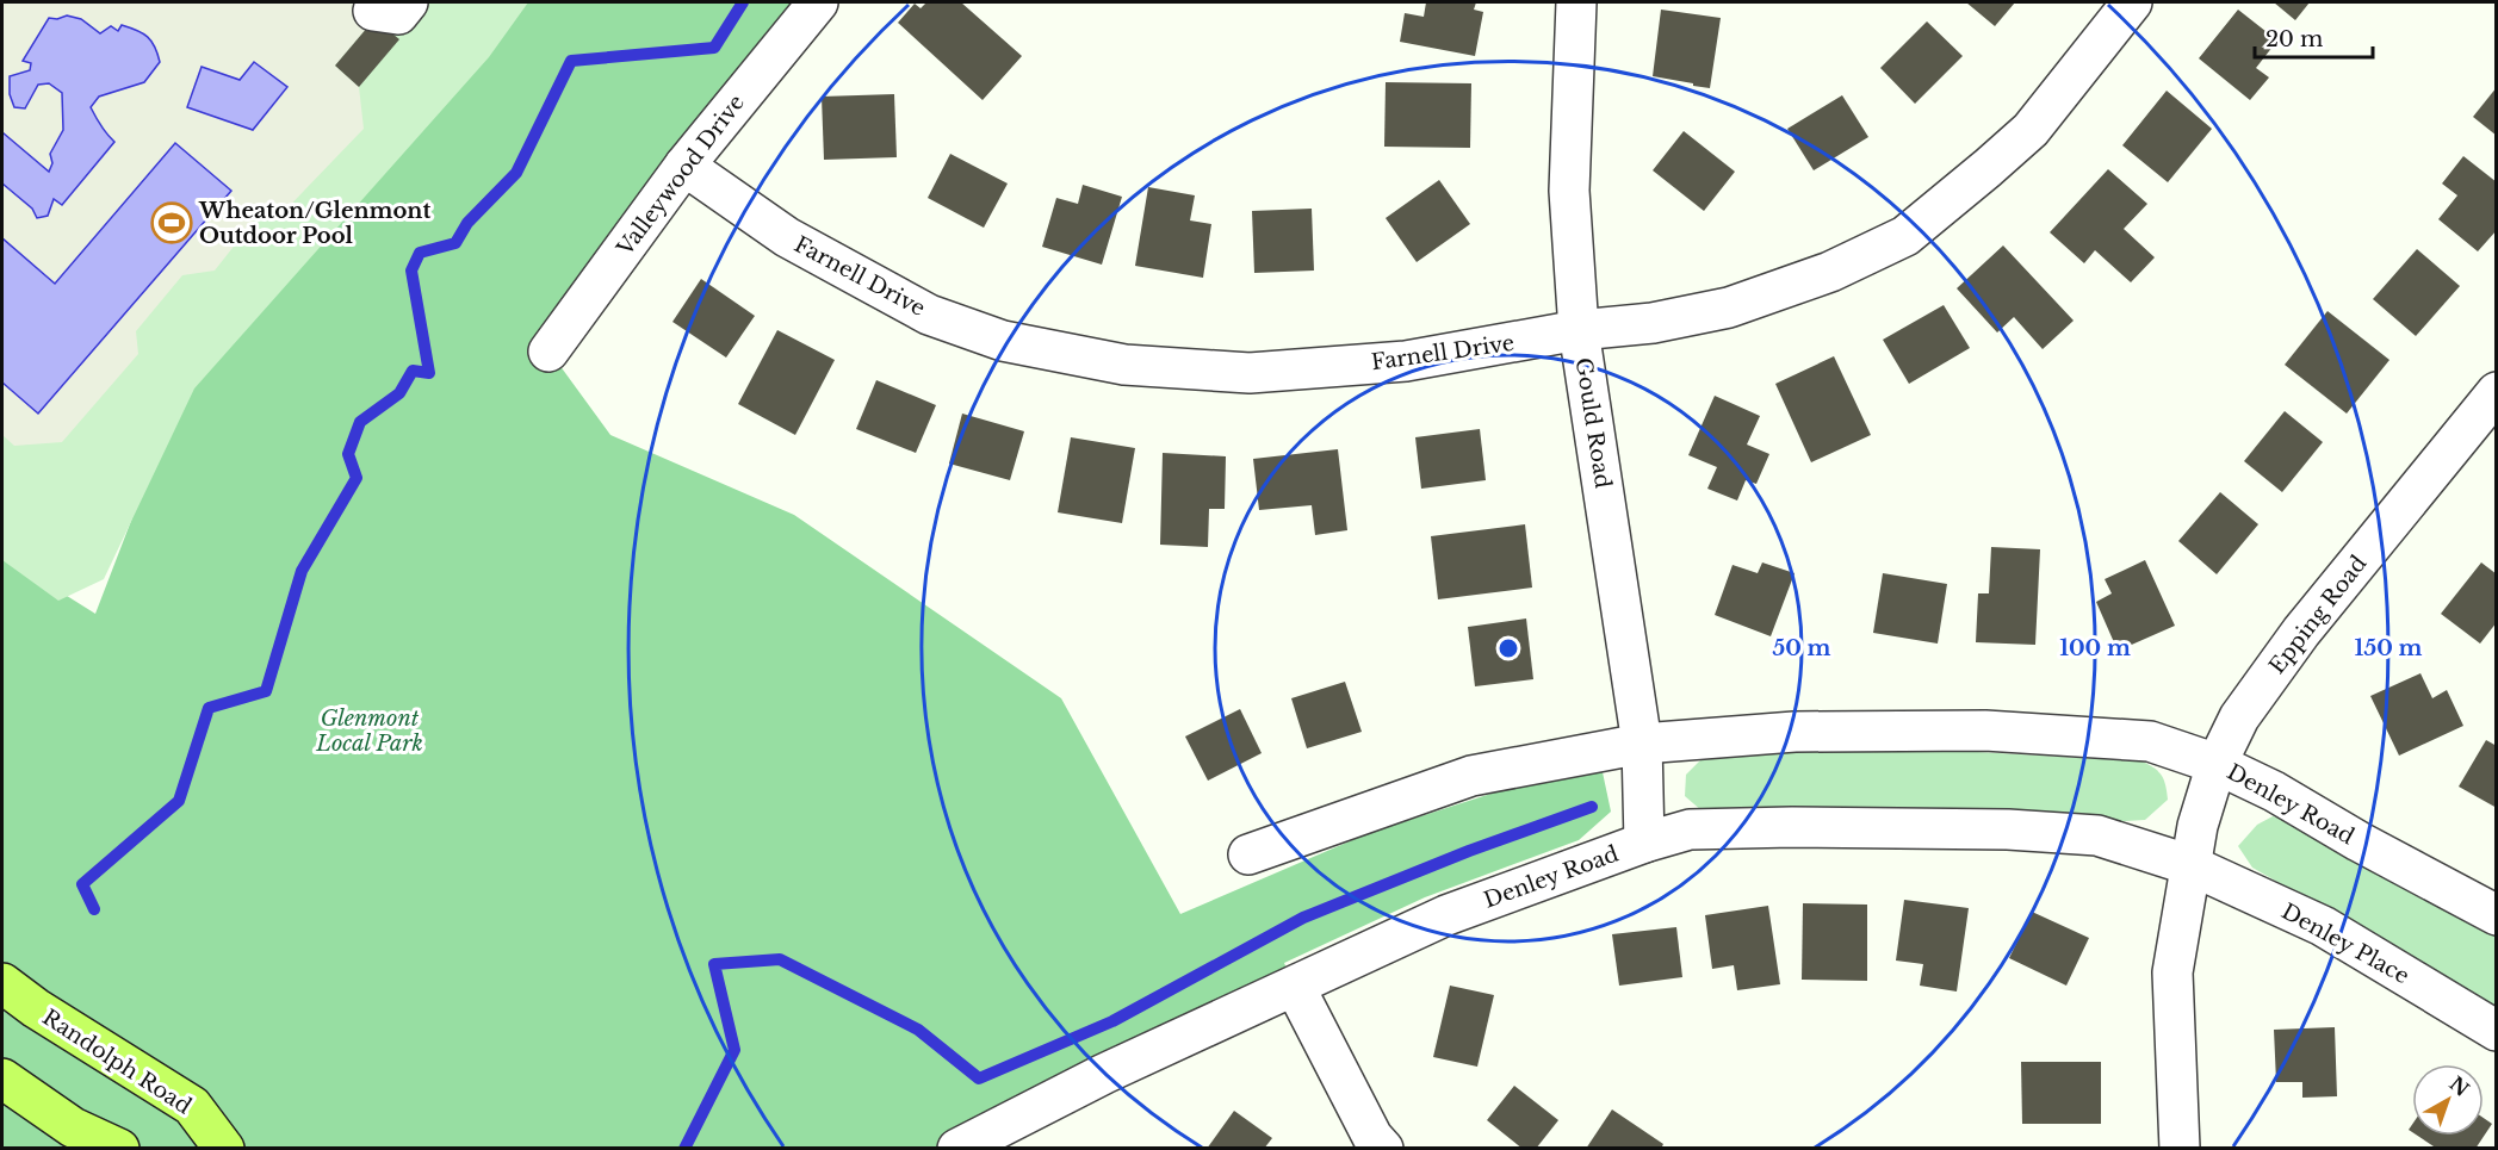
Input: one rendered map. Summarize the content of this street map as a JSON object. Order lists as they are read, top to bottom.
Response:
{
  "streets": {
    "main road": ["Randolph Road"],
    "street": [
      "Valleywood Drive",
      "Farnell Drive",
      "Gould Road",
      "Epping Road",
      "Denley Road",
      "Denley Place"
    ]
  },
  "crossings": [
    ["Valleywood Drive", "Farnell Drive"],
    ["Farnell Drive", "Gould Road"],
    ["Gould Road", "Denley Road"],
    ["Epping Road", "Denley Road"],
    ["Epping Road", "Denley Place"],
    ["Denley Road", "Denley Place"]
  ],
  "parks": ["Glenmont Local Park"],
  "places": {
    "sports": ["Wheaton/Glenmont Outdoor Pool"]
  },
  "scale_bar": "20 m",
  "north": "top right",
  "rings": ["50 m", "100 m", "150 m"]
}
